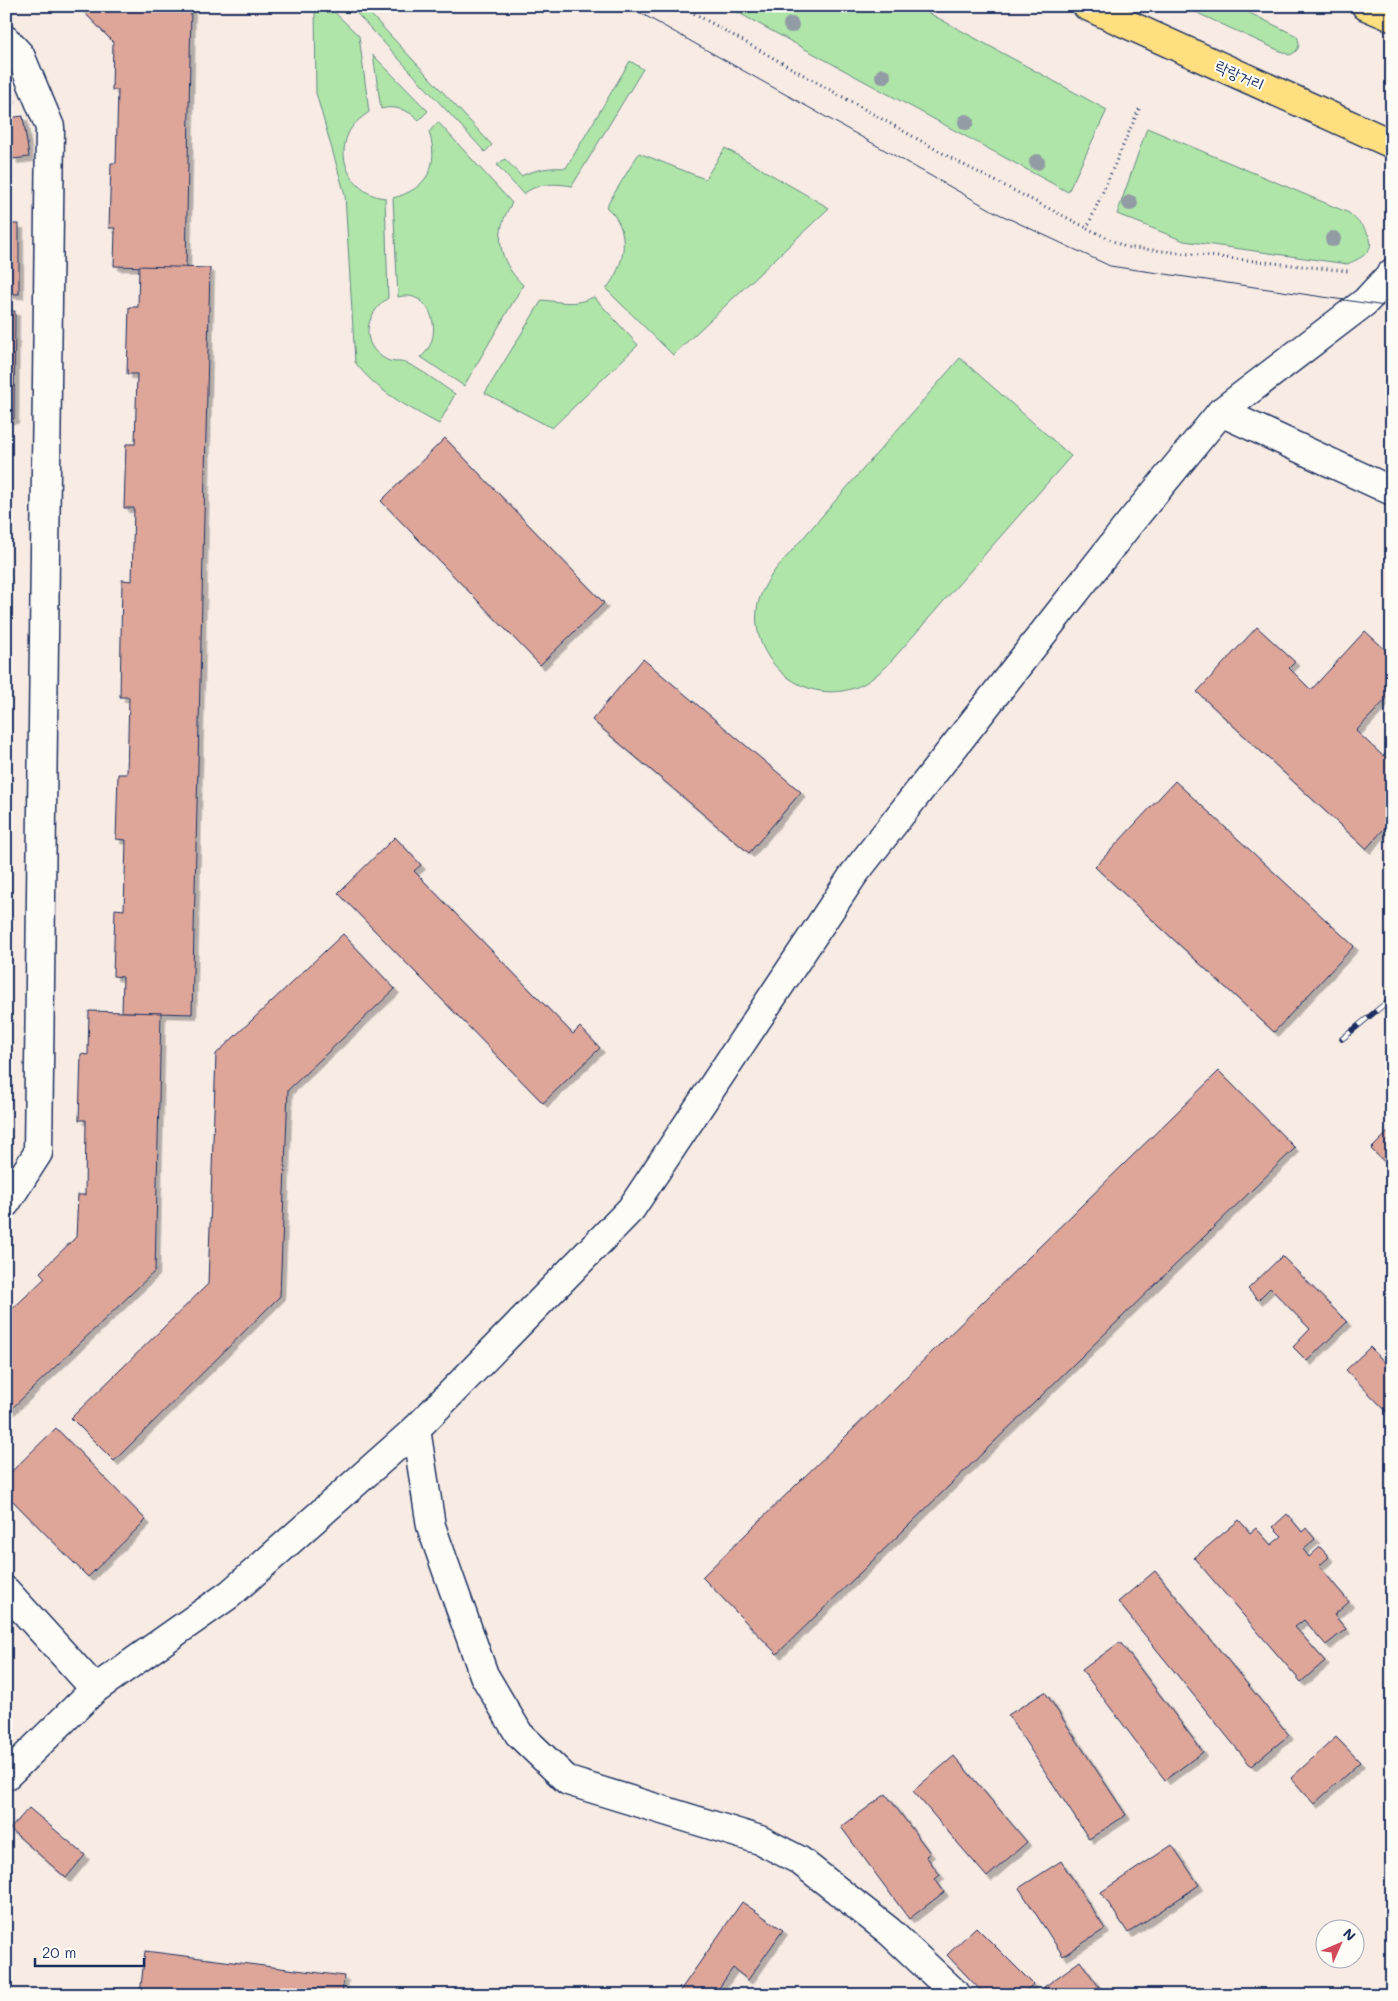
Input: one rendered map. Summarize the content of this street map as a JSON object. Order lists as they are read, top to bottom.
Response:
{
  "streets": {
    "main road": ["락랑거리"]
  },
  "scale_bar": "20 m",
  "north": "top right"
}
